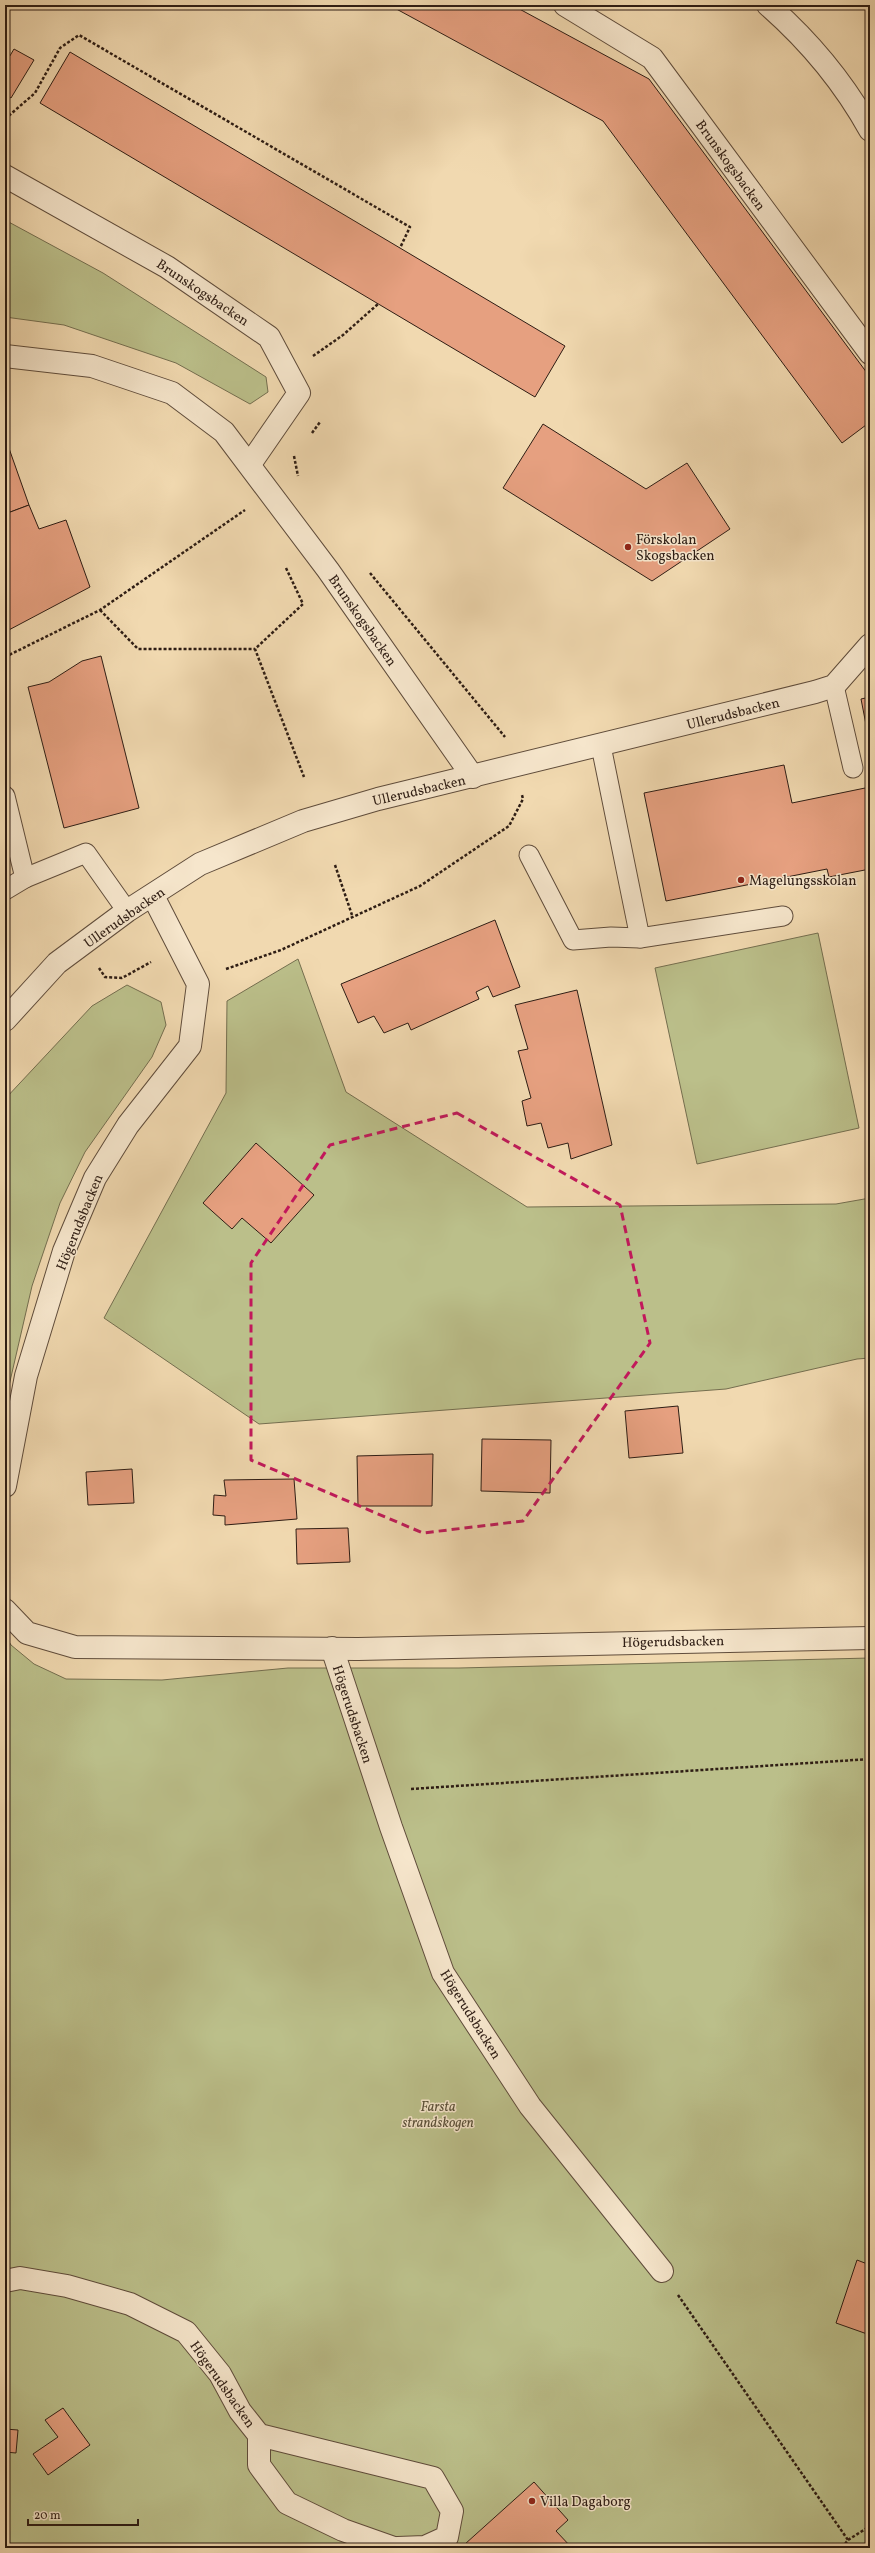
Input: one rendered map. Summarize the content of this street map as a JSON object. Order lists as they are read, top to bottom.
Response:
{
  "streets": {
    "street": ["Brunskogsbacken", "Ullerudsbacken", "Högerudsbacken"]
  },
  "crossings": [
    ["Brunskogsbacken", "Ullerudsbacken"],
    ["Ullerudsbacken", "Högerudsbacken"]
  ],
  "parks": ["Farsta strandskogen"],
  "places": ["Förskolan Skogsbacken", "Magelungsskolan", "Villa Dagaborg"],
  "scale_bar": "20 m"
}
